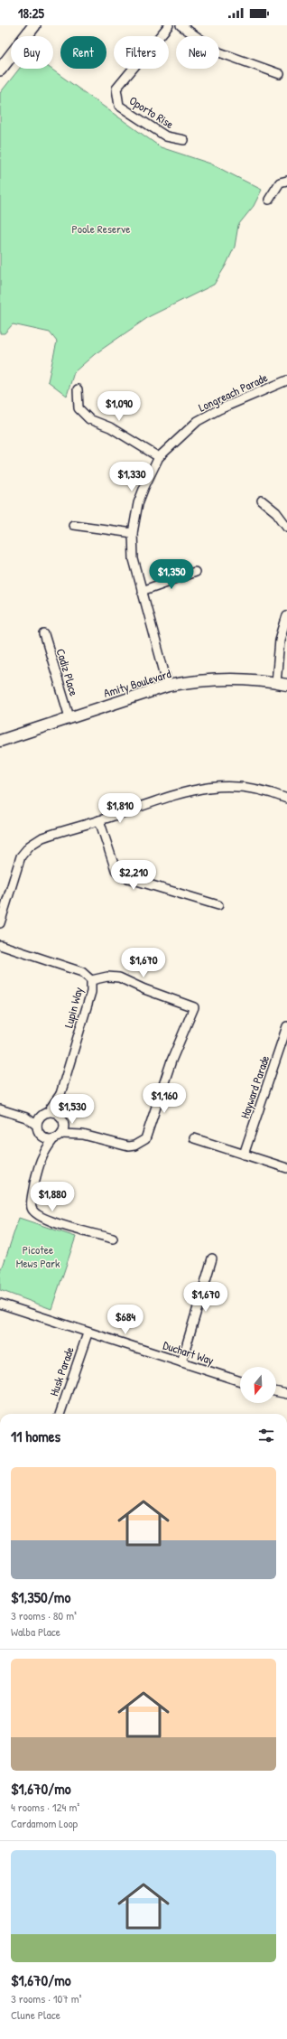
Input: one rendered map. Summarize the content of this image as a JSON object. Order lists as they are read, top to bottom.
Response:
{
  "streets": {
    "street": [
      "Oporto Rise",
      "Longreach Parade",
      "Cadiz Place",
      "Amity Boulevard",
      "Lupin Way",
      "Hayward Parade",
      "Duchart Way",
      "Husk Parade"
    ]
  },
  "crossings": [
    ["Longreach Parade", "Amity Boulevard"],
    ["Cadiz Place", "Amity Boulevard"],
    ["Duchart Way", "Husk Parade"]
  ],
  "parks": ["Poole Reserve", "Picotee Mews Park"],
  "north": "bottom",
  "page": {
    "status": "18:25",
    "chip": [
      "Buy",
      "Rent",
      "Filters",
      "New"
    ],
    "price": [
      "$1,090",
      "$1,330",
      "$1,350",
      "$1,810",
      "$2,210",
      "$1,670",
      "$1,160",
      "$1,530",
      "$1,880",
      "$1,670",
      "$684"
    ],
    "heading": "11 homes",
    "list": [
      {
        "name": "$1,350/mo",
        "note": "3 rooms · 80 m² · Walba Place"
      },
      {
        "name": "$1,670/mo",
        "note": "4 rooms · 124 m² · Cardamom Loop"
      },
      {
        "name": "$1,670/mo",
        "note": "3 rooms · 107 m² · Clune Place"
      }
    ]
  }
}
